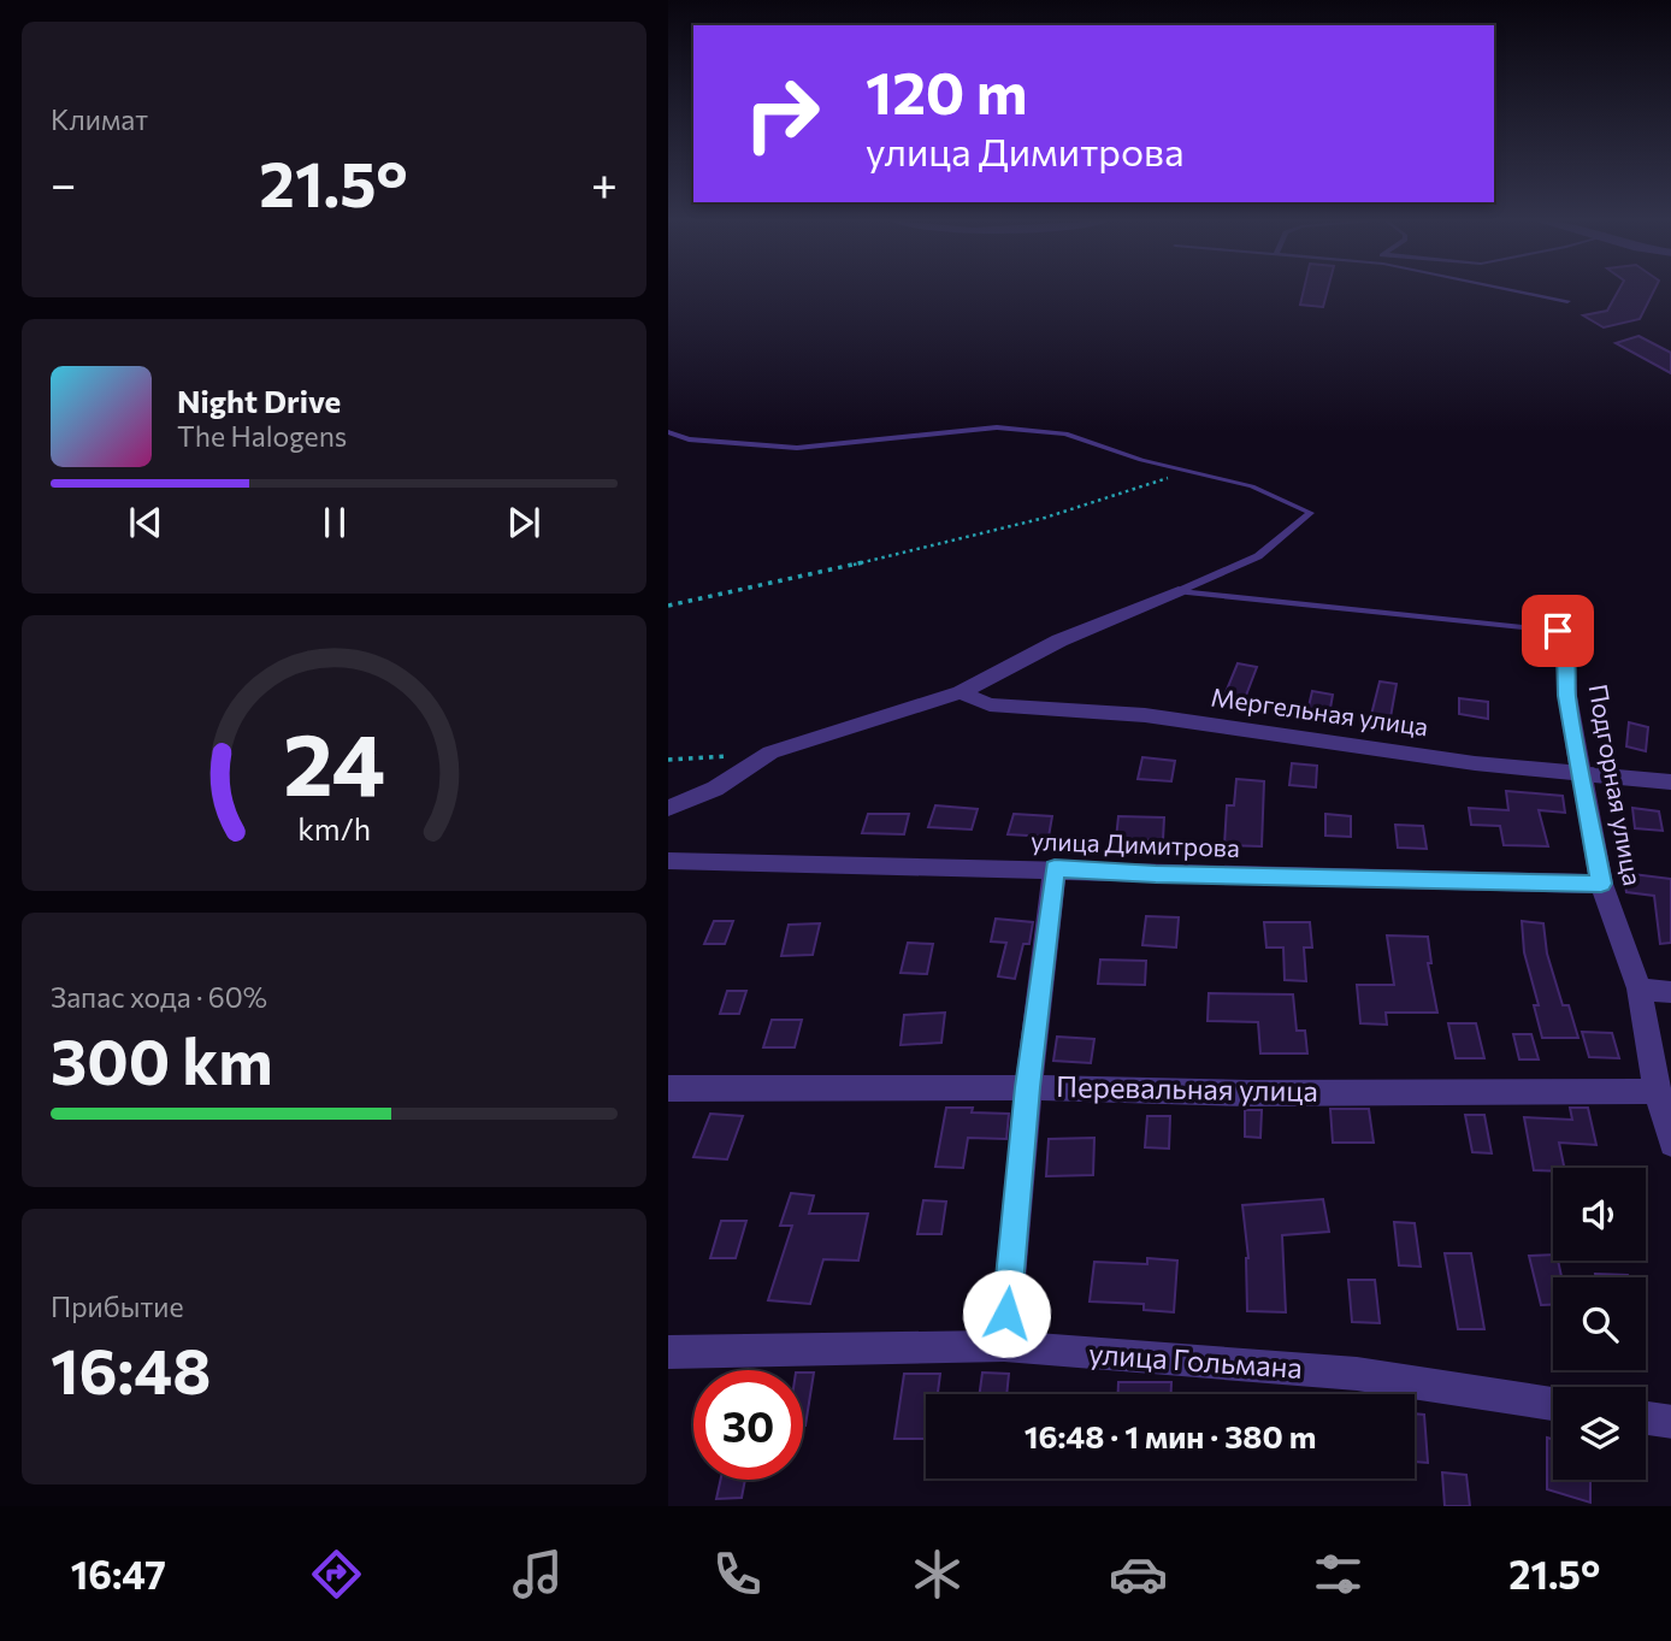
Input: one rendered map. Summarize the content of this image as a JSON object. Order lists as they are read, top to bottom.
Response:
{
  "streets": {
    "street": [
      "Мергельная улица",
      "Подгорная улица",
      "улица Димитрова",
      "Перевальная улица",
      "улица Гольмана"
    ]
  },
  "crossings": [
    ["Мергельная улица", "Подгорная улица"],
    ["Подгорная улица", "улица Димитрова"],
    ["Подгорная улица", "Перевальная улица"]
  ],
  "page": {
    "tile": [
      "Климат",
      ["Запас хода · 60%", "300 km"],
      ["Прибытие", "16:48"]
    ],
    "turn": ["120 m", "улица Димитрова"],
    "heat": ["−", "21.5°", "+"],
    "song": ["Night Drive", "The Halogens"],
    "limit": "30",
    "trip": "16:48 · 1 мин · 380 m",
    "tabs": ["16:47", "21.5°"],
    "gauge": ["24", "km/h"]
  }
}
